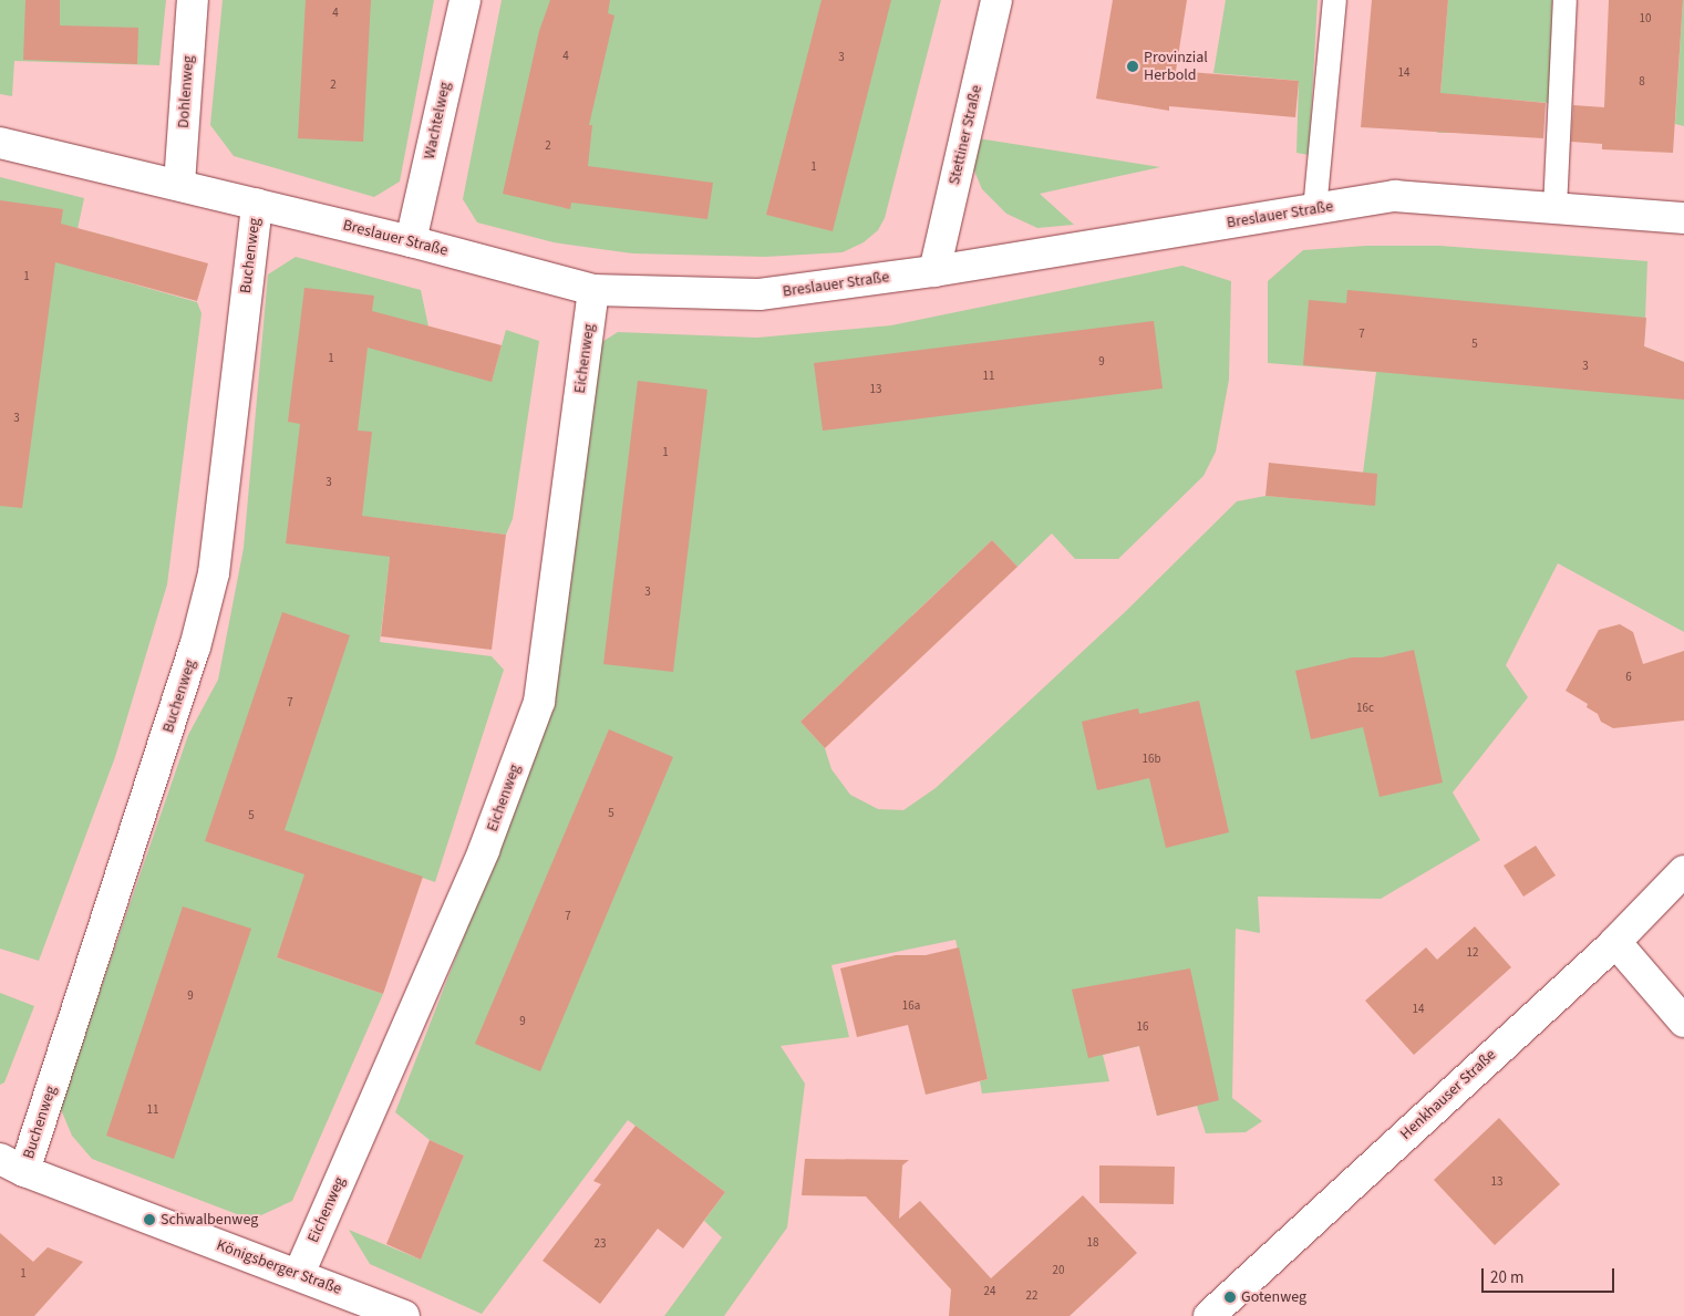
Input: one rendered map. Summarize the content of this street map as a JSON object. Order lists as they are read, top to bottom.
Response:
{
  "streets": {
    "street": [
      "Dohlenweg",
      "Wachtelweg",
      "Stettiner Straße",
      "Breslauer Straße",
      "Buchenweg",
      "Eichenweg",
      "Henkhauser Straße",
      "Königsberger Straße"
    ]
  },
  "crossings": [
    ["Dohlenweg", "Breslauer Straße"],
    ["Wachtelweg", "Breslauer Straße"],
    ["Stettiner Straße", "Breslauer Straße"],
    ["Breslauer Straße", "Buchenweg"],
    ["Breslauer Straße", "Eichenweg"],
    ["Buchenweg", "Königsberger Straße"],
    ["Eichenweg", "Königsberger Straße"]
  ],
  "places": ["Provinzial Herbold", "Schwalbenweg", "Gotenweg"],
  "house_numbers": [
    "4",
    "10",
    "4",
    "3",
    "14",
    "8",
    "2",
    "2",
    "1",
    "1",
    "7",
    "5",
    "1",
    "9",
    "3",
    "11",
    "13",
    "3",
    "1",
    "3",
    "3",
    "6",
    "7",
    "16c",
    "16b",
    "5",
    "5",
    "7",
    "12",
    "9",
    "16a",
    "14",
    "9",
    "16",
    "11",
    "13",
    "18",
    "23",
    "20",
    "1",
    "24",
    "22"
  ],
  "scale_bar": "20 m"
}
